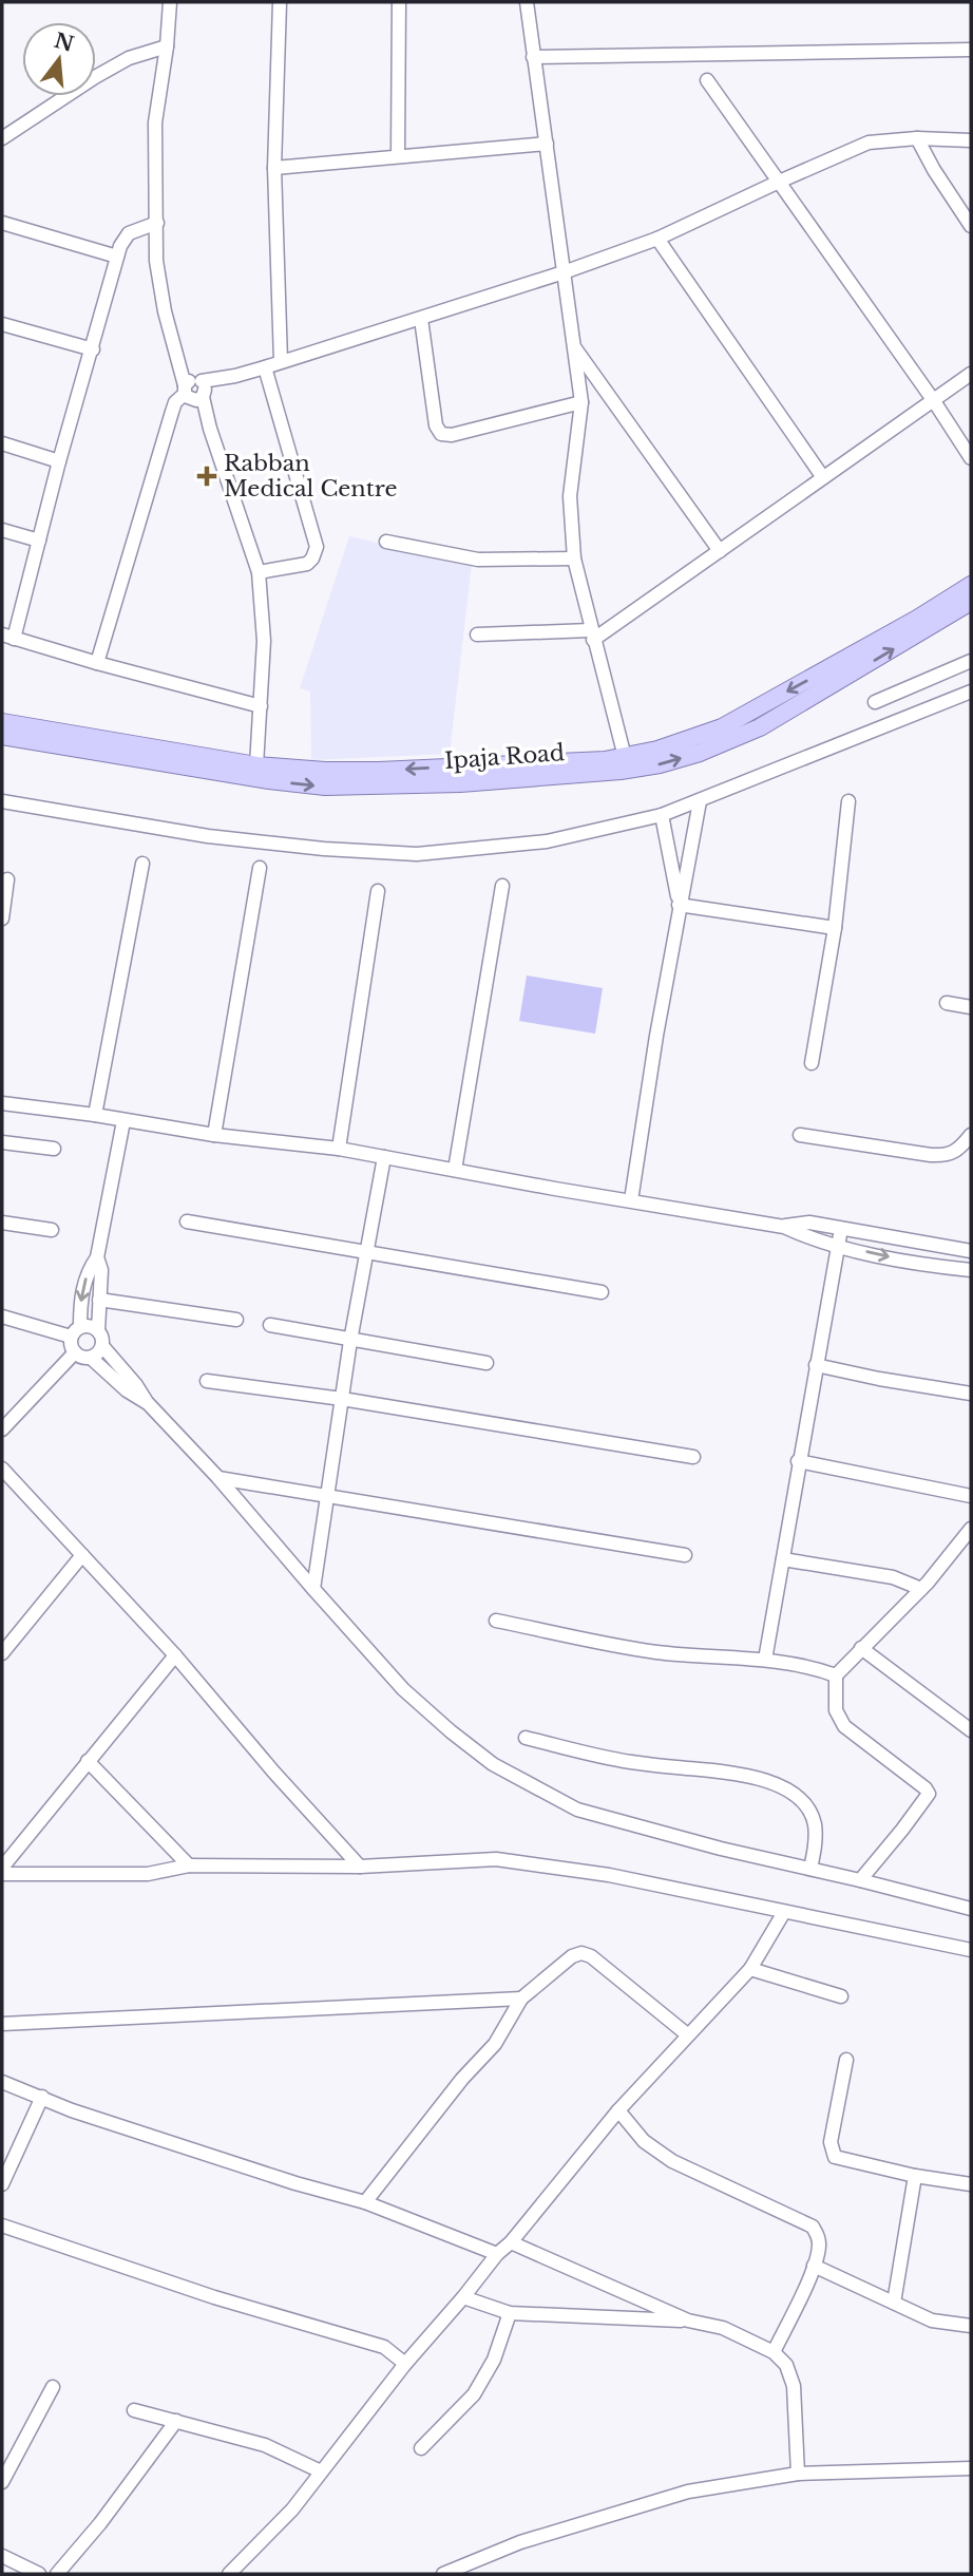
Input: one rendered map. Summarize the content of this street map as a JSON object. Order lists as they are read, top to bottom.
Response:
{
  "streets": {
    "main road": ["Ipaja Road"]
  },
  "places": {
    "health": ["Rabban Medical Centre"]
  },
  "north": "top"
}
